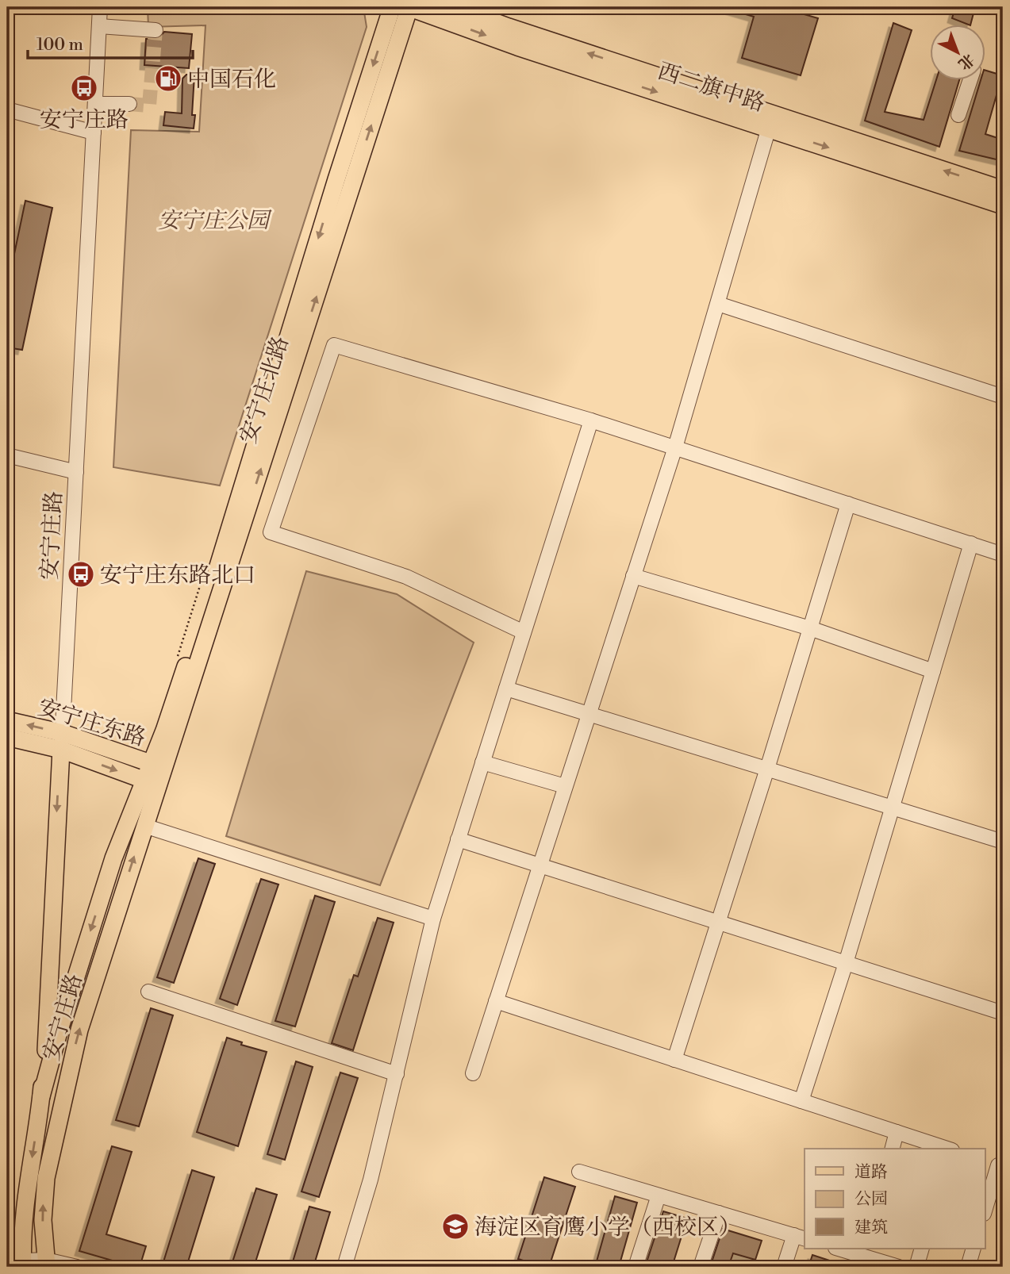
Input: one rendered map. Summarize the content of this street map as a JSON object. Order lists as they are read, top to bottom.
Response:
{
  "streets": {
    "main road": [
      "西二旗中路",
      "安宁庄北路",
      "安宁庄路",
      "安宁庄东路"
    ]
  },
  "crossings": [
    ["西二旗中路", "安宁庄北路"],
    ["安宁庄北路", "安宁庄路"],
    ["安宁庄北路", "安宁庄东路"],
    ["安宁庄路", "安宁庄东路"]
  ],
  "parks": ["安宁庄公园"],
  "places": {
    "fuel station": ["中国石化"],
    "bus stop": ["安宁庄路", "安宁庄东路北口"],
    "school or university": ["海淀区育鹰小学（西校区）"]
  },
  "legend": ["道路", "公园", "建筑"],
  "scale_bar": "100 m",
  "north": "bottom right"
}
